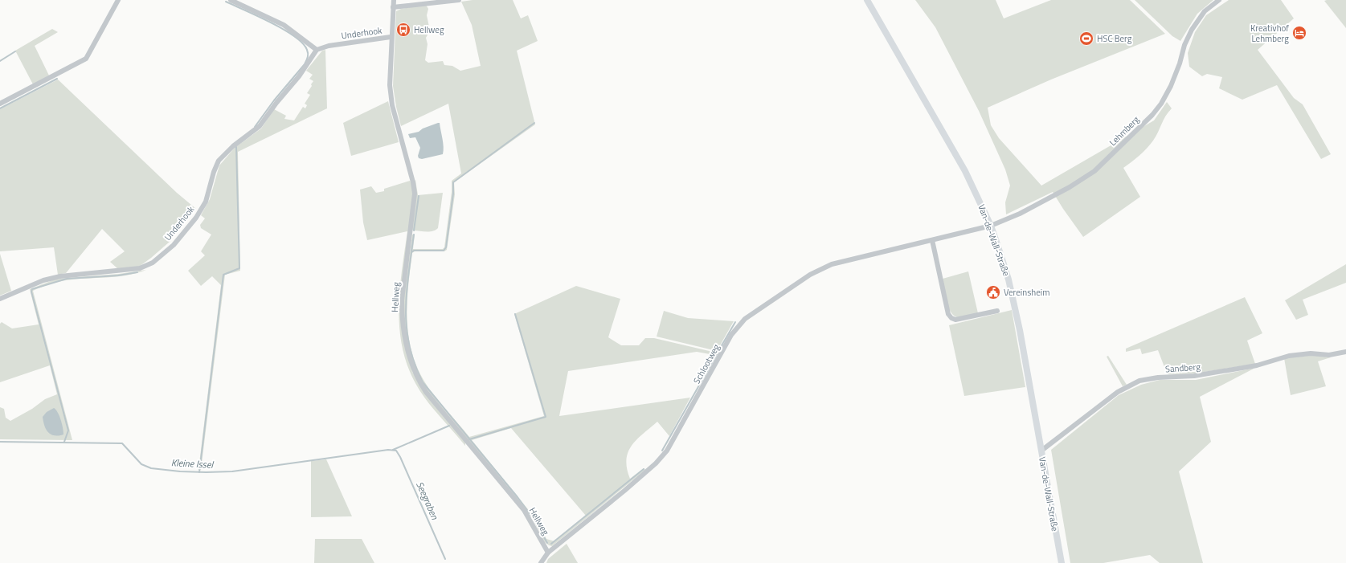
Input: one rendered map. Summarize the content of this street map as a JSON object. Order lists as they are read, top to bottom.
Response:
{
  "streets": {
    "main road": ["Van-de-Wall-Straße"],
    "street": [
      "Underhook",
      "Lehmberg",
      "Hellweg",
      "Schlootweg",
      "Sandberg"
    ]
  },
  "crossings": [
    ["Underhook", "Hellweg"],
    ["Lehmberg", "Van-de-Wall-Straße"],
    ["Lehmberg", "Schlootweg"],
    ["Van-de-Wall-Straße", "Schlootweg"],
    ["Van-de-Wall-Straße", "Sandberg"],
    ["Hellweg", "Schlootweg"]
  ],
  "water": ["Kleine Issel", "Seegraben"],
  "places": {
    "bus stop": ["Hellweg"],
    "hotel": ["Kreativhof Lehmberg"],
    "sports": ["HSC Berg"],
    "public building": ["Vereinsheim"]
  }
}
